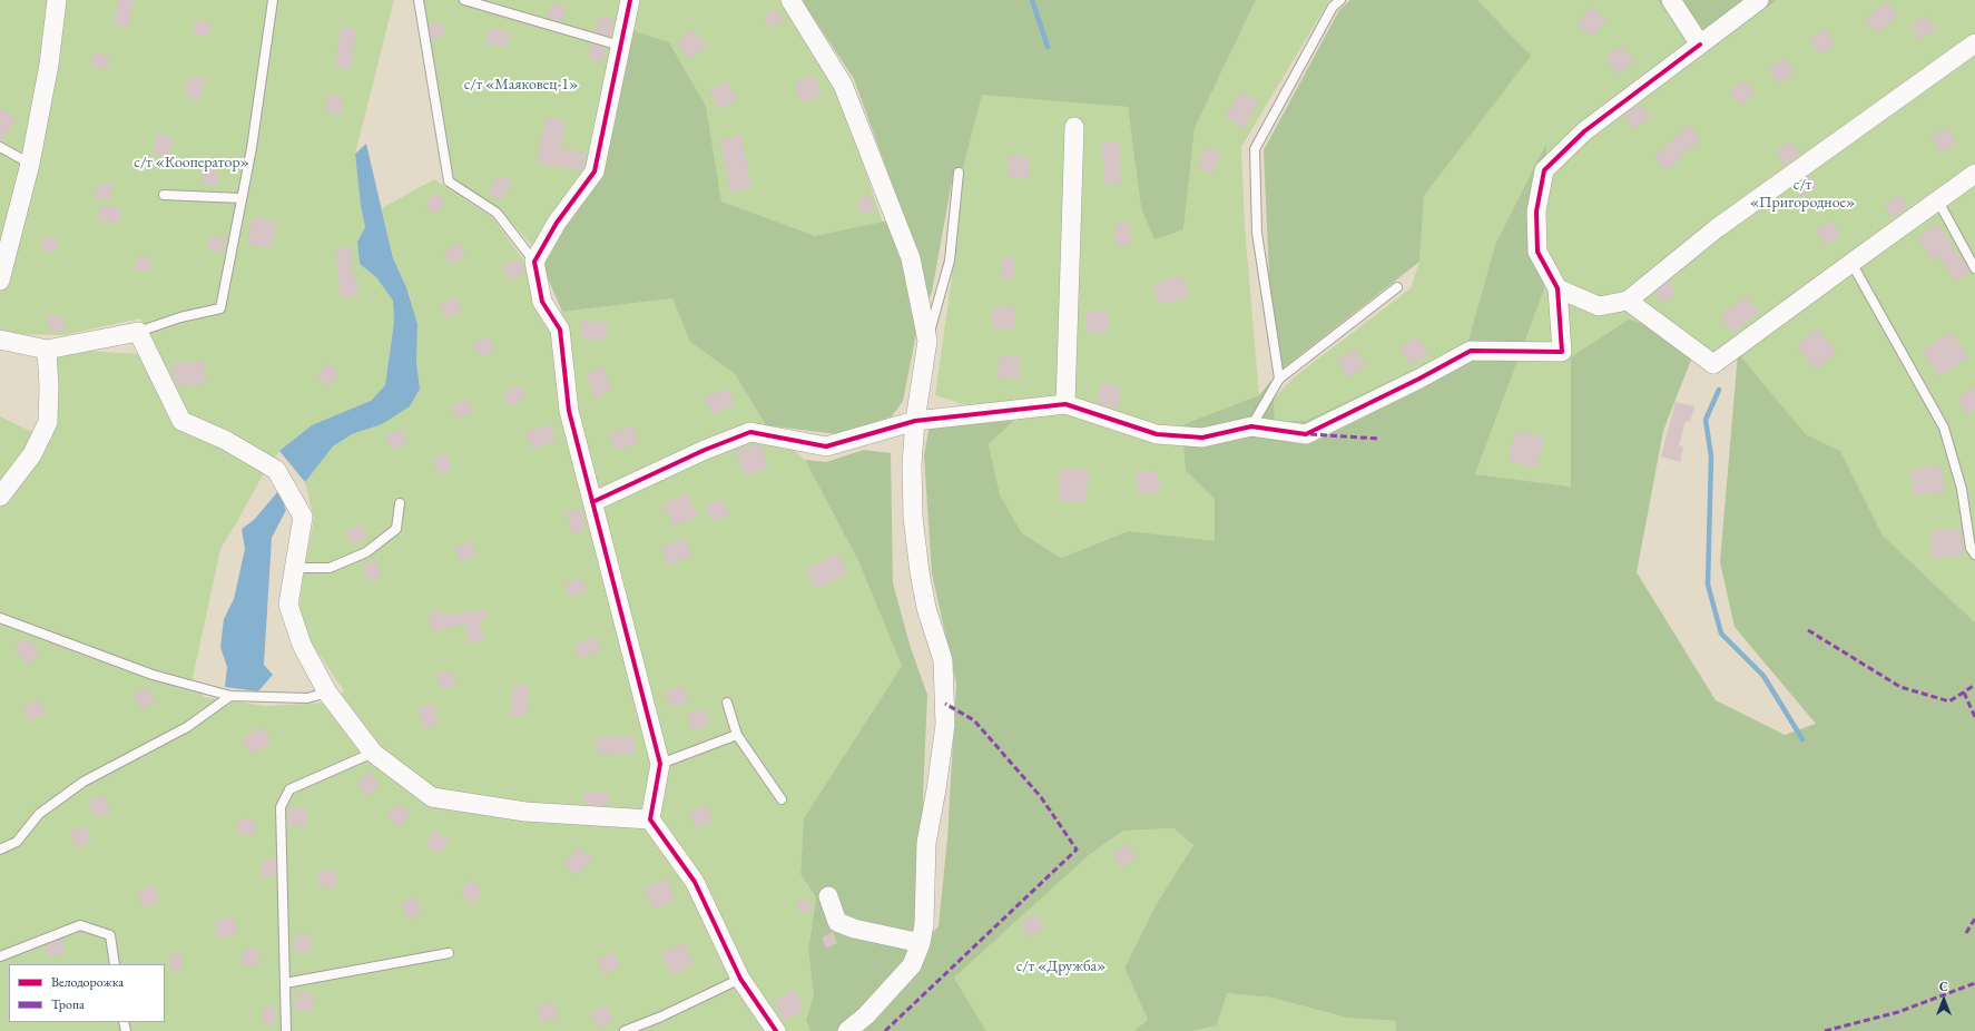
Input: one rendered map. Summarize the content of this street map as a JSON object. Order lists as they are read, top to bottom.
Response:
{
  "parks": [
    "с/т «Маяковец-1»",
    "с/т «Кооператор»",
    "с/т «Пригородное»",
    "с/т «Дружба»"
  ],
  "legend": ["Велодорожка", "Тропа"],
  "north": "top"
}
